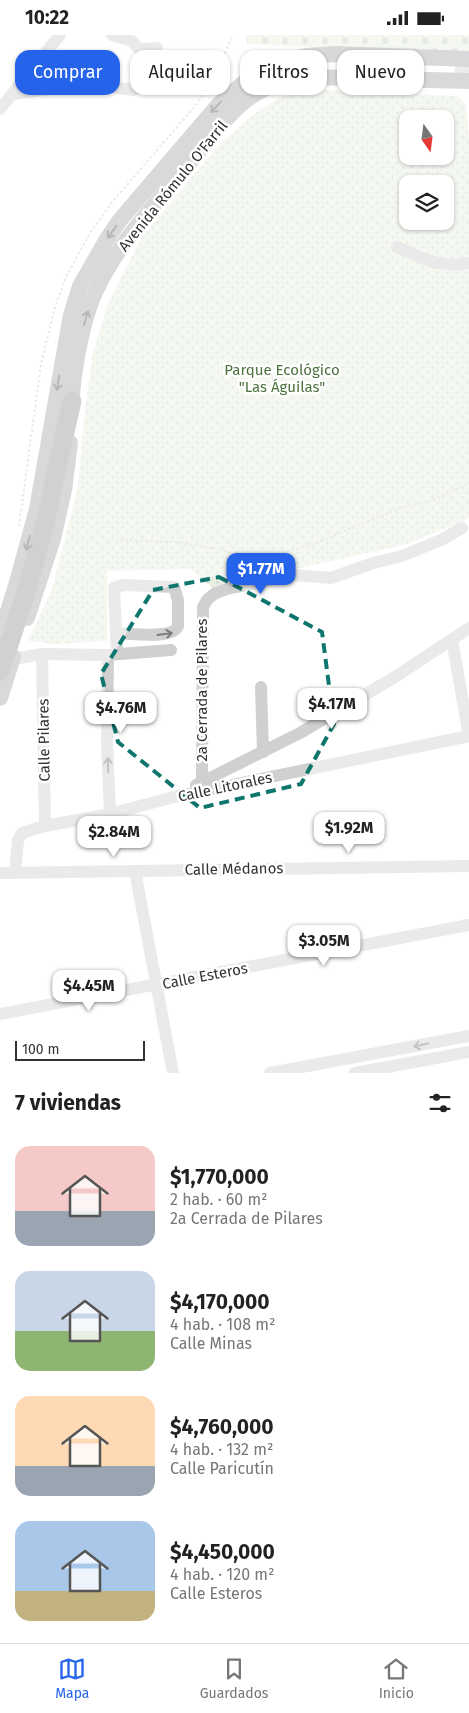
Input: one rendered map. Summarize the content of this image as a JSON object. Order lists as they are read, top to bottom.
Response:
{
  "streets": {
    "main road": ["Avenida Rómulo O'Farril"],
    "street": [
      "2a Cerrada de Pilares",
      "Calle Pilares",
      "Calle Litorales",
      "Calle Médanos",
      "Calle Esteros"
    ]
  },
  "crossings": [
    ["Calle Pilares", "Calle Litorales"],
    ["Calle Litorales", "Calle Médanos"]
  ],
  "parks": ["Parque Ecológico \"Las Águilas\""],
  "scale_bar": "100 m",
  "north": "bottom",
  "page": {
    "status": "10:22",
    "chip": [
      "Comprar",
      "Alquilar",
      "Filtros",
      "Nuevo"
    ],
    "price": [
      "$1.77M",
      "$4.17M",
      "$4.76M",
      "$1.92M",
      "$2.84M",
      "$3.05M",
      "$4.45M"
    ],
    "scale": "100 m",
    "heading": "7 viviendas",
    "list": [
      {
        "name": "$1,770,000",
        "note": "2 hab. · 60 m² · 2a Cerrada de Pilares"
      },
      {
        "name": "$4,170,000",
        "note": "4 hab. · 108 m² · Calle Minas"
      },
      {
        "name": "$4,760,000",
        "note": "4 hab. · 132 m² · Calle Paricutín"
      },
      {
        "name": "$4,450,000",
        "note": "4 hab. · 120 m² · Calle Esteros"
      }
    ],
    "tabs": ["Mapa", "Guardados", "Inicio"]
  }
}
